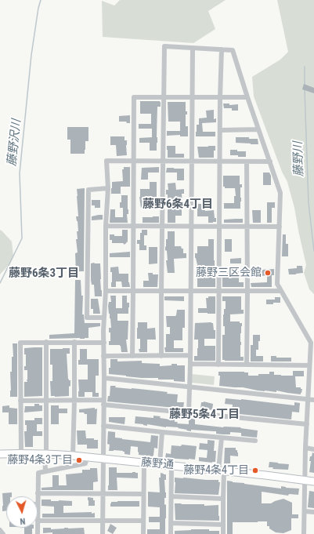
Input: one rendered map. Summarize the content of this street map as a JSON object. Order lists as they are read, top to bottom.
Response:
{
  "streets": {
    "street": ["藤野通"]
  },
  "districts": ["藤野6条4丁目", "藤野6条3丁目", "藤野5条4丁目"],
  "water": ["藤野沢川", "藤野川"],
  "places": ["藤野三区会館", "藤野4条3丁目", "藤野4条4丁目"],
  "north": "bottom"
}
